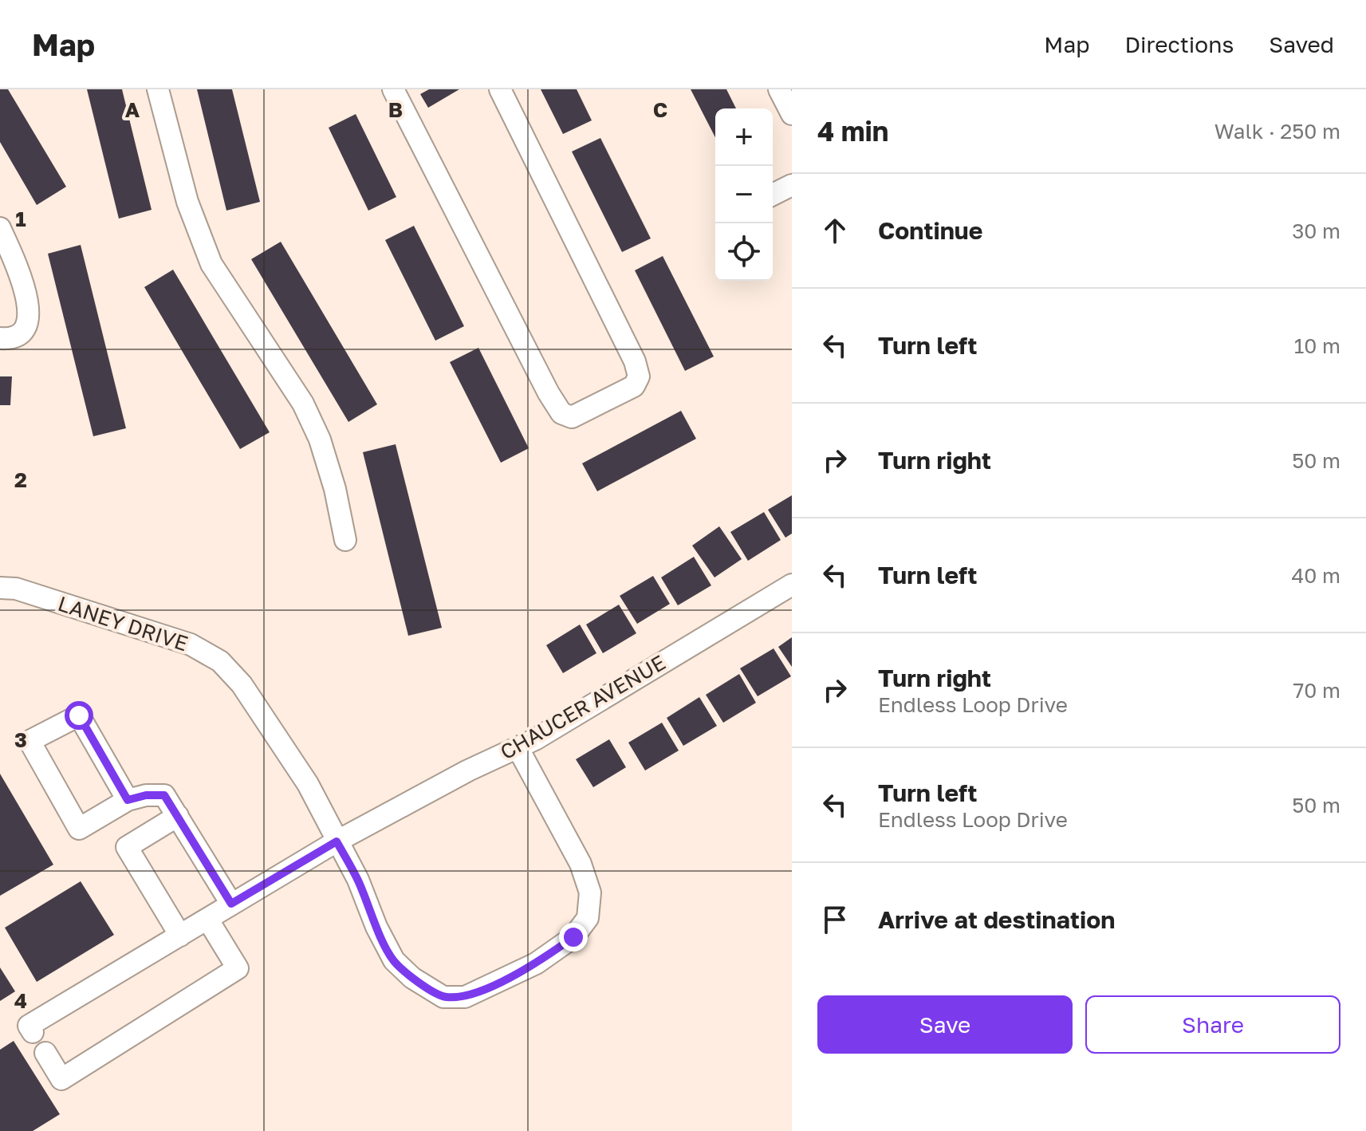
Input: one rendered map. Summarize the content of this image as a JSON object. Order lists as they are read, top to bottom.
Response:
{
  "streets": {
    "street": ["LANEY DRIVE", "CHAUCER AVENUE"]
  },
  "crossings": [
    ["LANEY DRIVE", "CHAUCER AVENUE"]
  ],
  "page": {
    "header": "Map",
    "nav": ["Map", "Directions", "Saved"],
    "heading": ["4 min", "Walk · 250 m"],
    "map_buttons": ["+", "−"],
    "list": [
      ["Continue", "30 m"],
      ["Turn left", "10 m"],
      ["Turn right", "50 m"],
      ["Turn left", "40 m"],
      ["Turn right", "Endless Loop Drive", "70 m"],
      ["Turn left", "Endless Loop Drive", "50 m"],
      "Arrive at destination"
    ],
    "buttons": ["Save", "Share"]
  },
  "grid": {
    "columns": ["A", "B", "C"],
    "rows": [
      "1",
      "2",
      "3",
      "4"
    ]
  }
}
